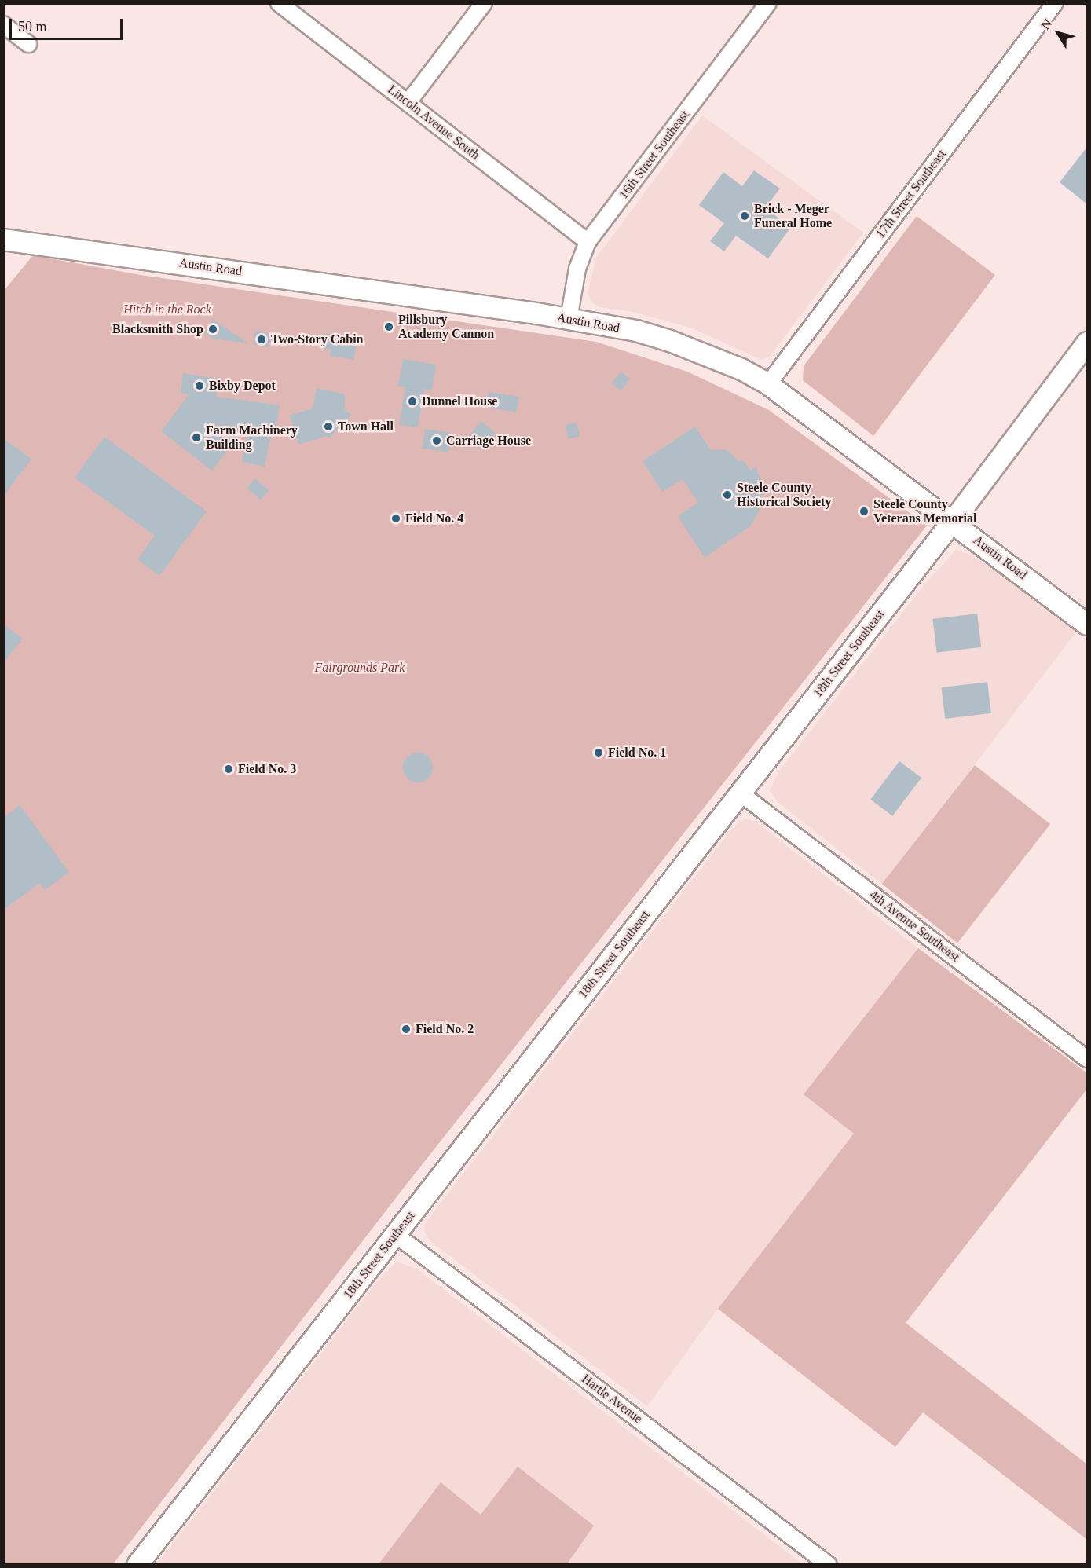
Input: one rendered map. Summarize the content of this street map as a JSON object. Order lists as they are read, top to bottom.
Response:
{
  "streets": {
    "street": [
      "Lincoln Avenue South",
      "16th Street Southeast",
      "17th Street Southeast",
      "Austin Road",
      "18th Street Southeast",
      "4th Avenue Southeast",
      "Hartle Avenue"
    ]
  },
  "crossings": [
    ["Lincoln Avenue South", "16th Street Southeast"],
    ["16th Street Southeast", "Austin Road"],
    ["17th Street Southeast", "Austin Road"],
    ["Austin Road", "18th Street Southeast"],
    ["18th Street Southeast", "4th Avenue Southeast"],
    ["18th Street Southeast", "Hartle Avenue"]
  ],
  "parks": ["Hitch in the Rock", "Fairgrounds Park"],
  "places": [
    "Brick - Meger Funeral Home",
    "Pillsbury Academy Cannon",
    "Blacksmith Shop",
    "Two-Story Cabin",
    "Bixby Depot",
    "Dunnel House",
    "Town Hall",
    "Farm Machinery Building",
    "Carriage House",
    "Steele County Historical Society",
    "Steele County Veterans Memorial",
    "Field No. 4",
    "Field No. 1",
    "Field No. 3",
    "Field No. 2"
  ],
  "scale_bar": "50 m",
  "north": "top left"
}
